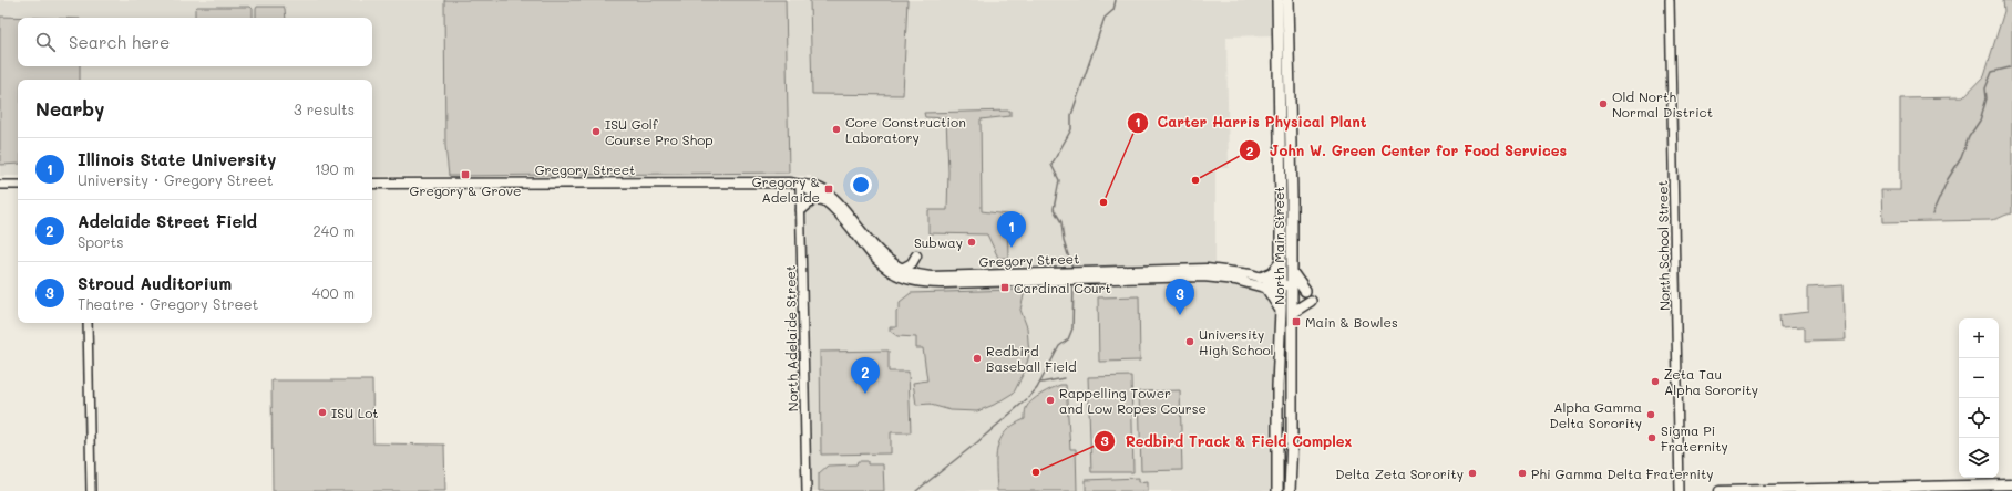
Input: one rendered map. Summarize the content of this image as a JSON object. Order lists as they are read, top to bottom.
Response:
{
  "streets": {
    "main road": ["Gregory Street", "North Main Street"],
    "street": ["North School Street", "North Adelaide Street"]
  },
  "crossings": [
    ["Gregory Street", "North Main Street"],
    ["Gregory Street", "North Adelaide Street"]
  ],
  "places": {
    "other": [
      "Old North Normal District",
      "Core Construction Laboratory",
      "ISU Golf Course Pro Shop",
      "John W. Green Center for Food Services",
      "Carter Harris Physical Plant",
      "Subway",
      "University High School",
      "Redbird Baseball Field",
      "Ζeta Tau Alpha Sorority",
      "Rappelling Tower and Low Ropes Course",
      "ISU Lot",
      "Alpha Gamma Delta Sorority",
      "Sigma Pi Fraternity",
      "Redbird Track & Field Complex",
      "Delta Zeta Sorority",
      "Phi Gamma Delta Fraternity"
    ],
    "transit": [
      "Gregory & Grove",
      "Gregory & Adelaide",
      "Cardinal Court",
      "Main & Bowles"
    ]
  },
  "page": {
    "search": "Search here",
    "heading": ["Nearby", "3 results"],
    "list": [
      {
        "mark": "1",
        "name": "Illinois State University",
        "note": "University · Gregory Street",
        "value": "190 m"
      },
      {
        "mark": "2",
        "name": "Adelaide Street Field",
        "note": "Sports",
        "value": "240 m"
      },
      {
        "mark": "3",
        "name": "Stroud Auditorium",
        "note": "Theatre · Gregory Street",
        "value": "400 m"
      }
    ],
    "pins": ["1", "3", "2"],
    "map_buttons": ["+", "−"]
  }
}
